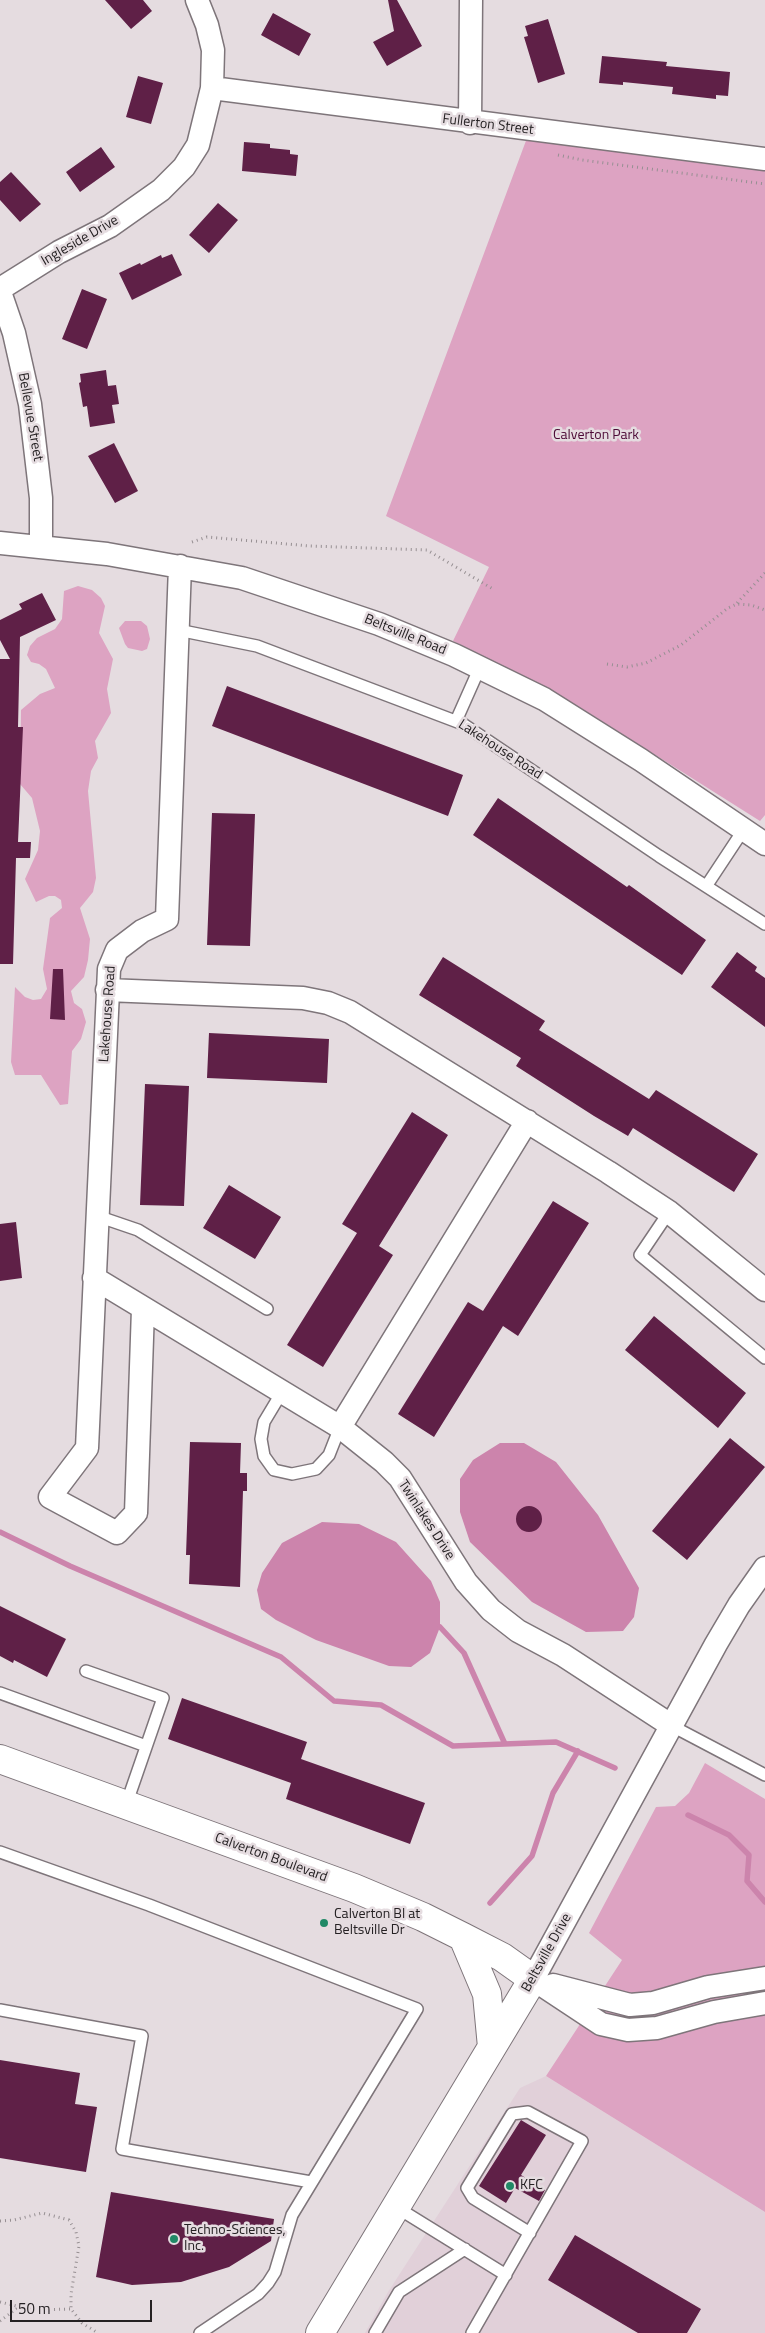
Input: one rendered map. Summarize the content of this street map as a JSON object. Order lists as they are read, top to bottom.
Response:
{
  "streets": {
    "street": [
      "Fullerton Street",
      "Ingleside Drive",
      "Bellevue Street",
      "Beltsville Road",
      "Lakehouse Road",
      "Twinlakes Drive",
      "Calverton Boulevard",
      "Beltsville Drive"
    ]
  },
  "crossings": [
    ["Fullerton Street", "Ingleside Drive"],
    ["Ingleside Drive", "Bellevue Street"],
    ["Bellevue Street", "Beltsville Road"],
    ["Beltsville Road", "Lakehouse Road"],
    ["Lakehouse Road", "Twinlakes Drive"],
    ["Twinlakes Drive", "Beltsville Drive"],
    ["Calverton Boulevard", "Beltsville Drive"]
  ],
  "parks": ["Calverton Park"],
  "places": ["Calverton Bl at Beltsville Dr", "KFC", "Techno-Sciences, Inc."],
  "scale_bar": "50 m"
}
